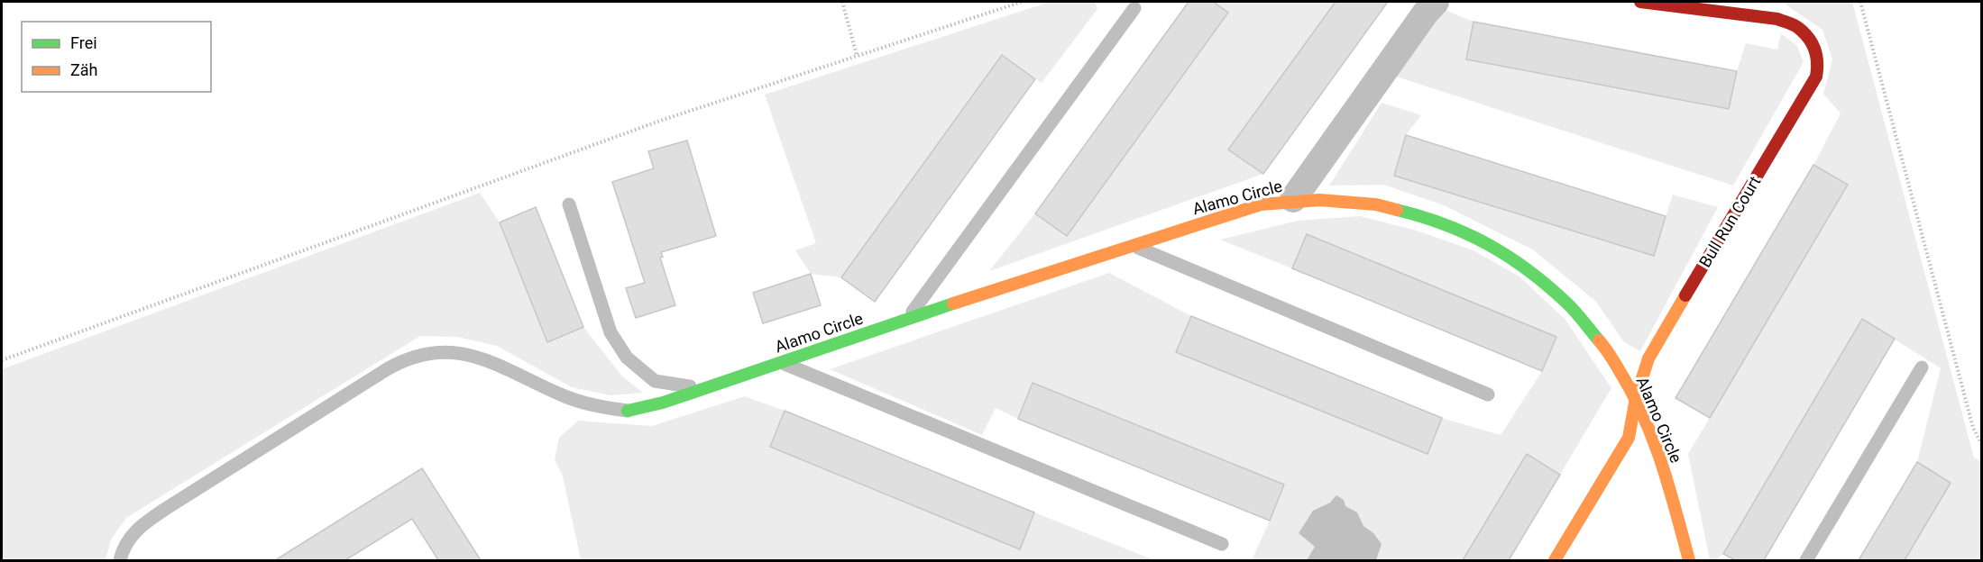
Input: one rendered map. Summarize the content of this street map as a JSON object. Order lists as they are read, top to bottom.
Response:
{
  "streets": {
    "street": ["Alamo Circle", "Bull Run Court"]
  },
  "crossings": [
    ["Alamo Circle", "Bull Run Court"]
  ],
  "legend": ["Frei", "Zäh"]
}
